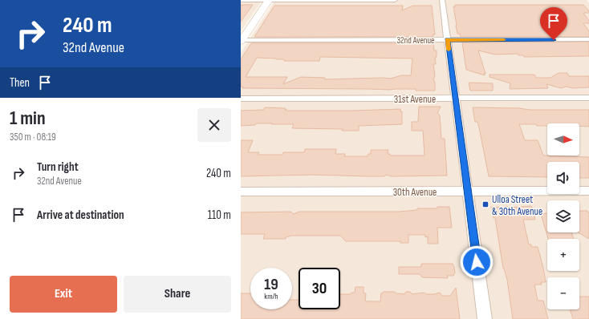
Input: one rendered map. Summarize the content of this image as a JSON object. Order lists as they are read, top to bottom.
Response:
{
  "streets": {
    "street": ["32nd Avenue", "31st Avenue", "30th Avenue"]
  },
  "places": {
    "transit": ["Ulloa Street & 30th Avenue"]
  },
  "north": "right",
  "page": {
    "turn": ["240 m", "32nd Avenue"],
    "then": "Then",
    "heading": ["1 min", "350 m · 08:19"],
    "map_buttons": ["+", "−"],
    "list": [
      {
        "name": "Turn right",
        "note": "32nd Avenue",
        "value": "240 m"
      },
      {
        "name": "Arrive at destination",
        "value": "110 m"
      }
    ],
    "speed": "19 km/h",
    "limit": "30",
    "buttons": ["Exit", "Share"]
  }
}
